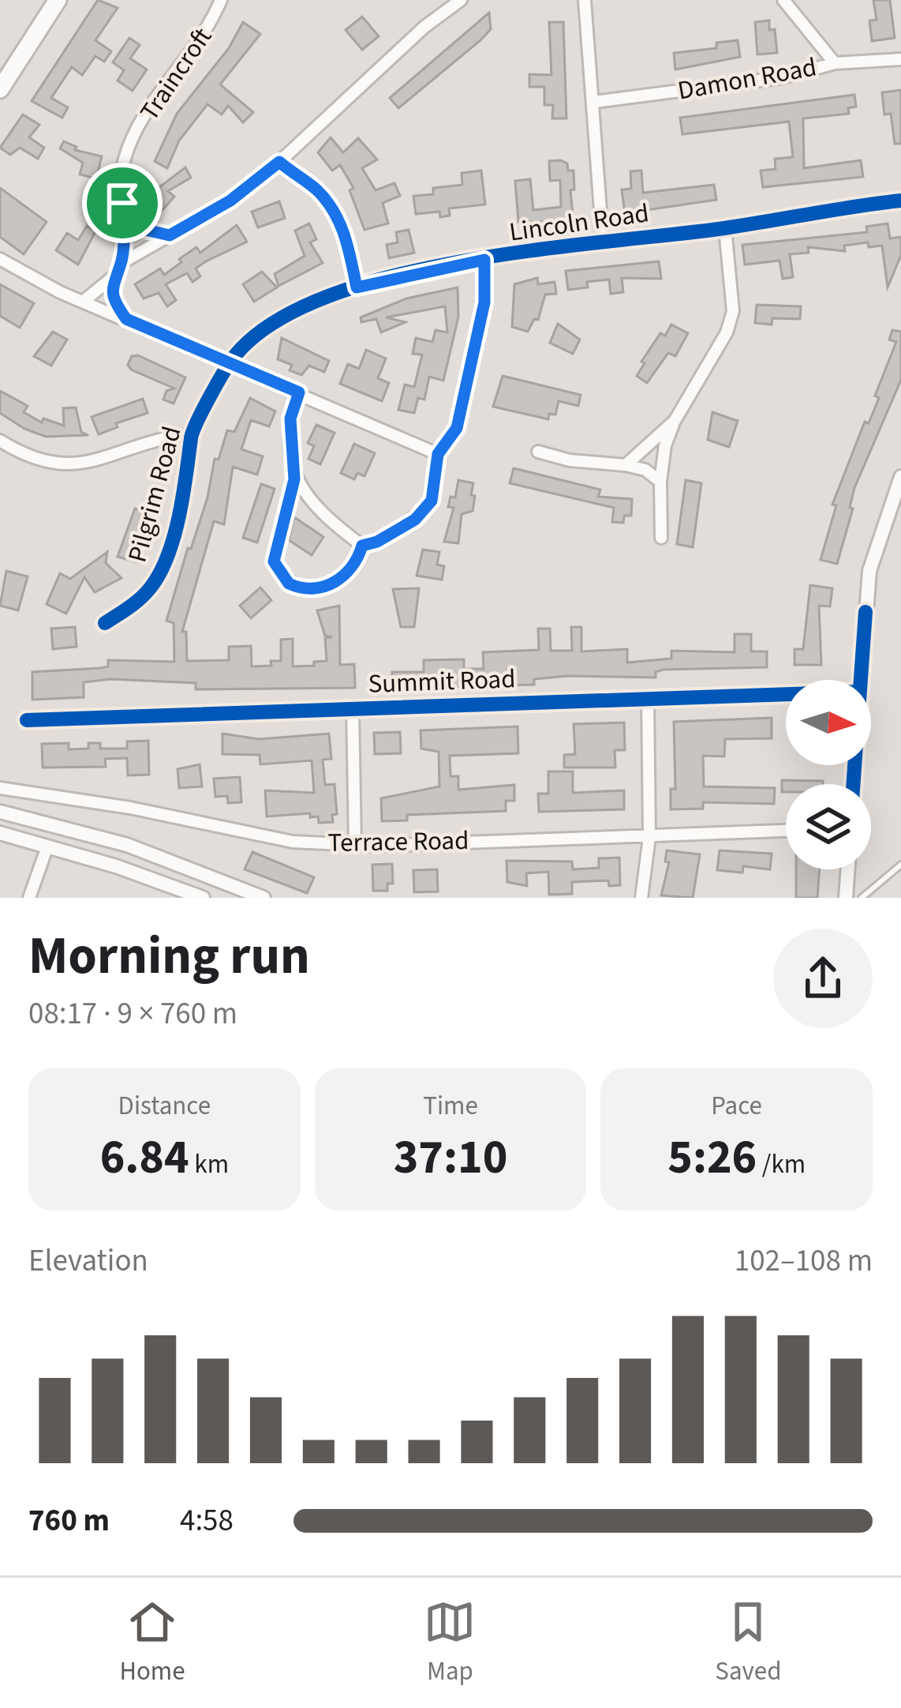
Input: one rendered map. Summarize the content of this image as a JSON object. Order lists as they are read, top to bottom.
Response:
{
  "streets": {
    "street": [
      "Traincroft",
      "Damon Road",
      "Lincoln Road",
      "Pilgrim Road",
      "Summit Road",
      "Terrace Road"
    ]
  },
  "crossings": [
    ["Lincoln Road", "Pilgrim Road"]
  ],
  "north": "right",
  "page": {
    "heading": ["Morning run", "08:17 · 9 × 760 m"],
    "stats": [
      ["Distance", "6.84 km"],
      ["Time", "37:10"],
      ["Pace", "5:26 /km"]
    ],
    "chart": ["Elevation", "102–108 m"],
    "list": [
      {
        "name": "760 m",
        "note": "4:58"
      }
    ],
    "tabs": ["Home", "Map", "Saved"]
  }
}
